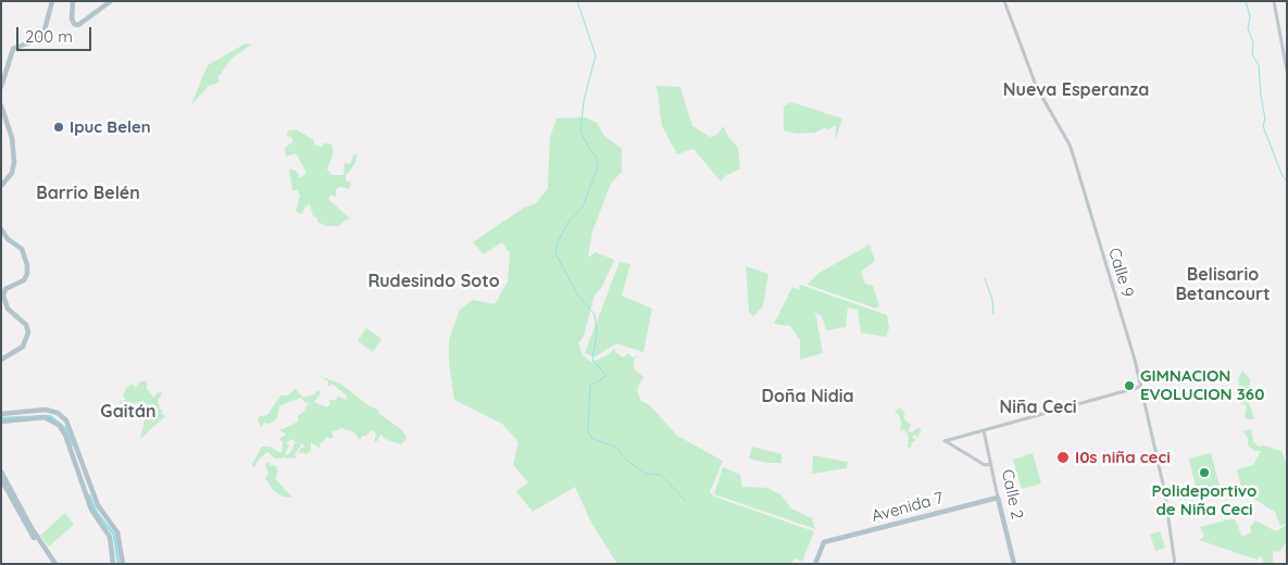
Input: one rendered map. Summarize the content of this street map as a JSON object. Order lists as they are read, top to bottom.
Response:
{
  "streets": {
    "main road": ["Calle 2", "Avenida 7"],
    "street": ["Calle 9"]
  },
  "crossings": [
    ["Calle 2", "Avenida 7"]
  ],
  "districts": [
    "Nueva Esperanza",
    "Barrio Belén",
    "Belisario Betancourt",
    "Rudesindo Soto",
    "Doña Nidia",
    "Niña Ceci",
    "Gaitán"
  ],
  "places": [
    "Ipuc Belen",
    "GIMNACION EVOLUCION 360",
    "I0s niña ceci",
    "Polideportivo de Niña Ceci"
  ],
  "scale_bar": "200 m"
}
